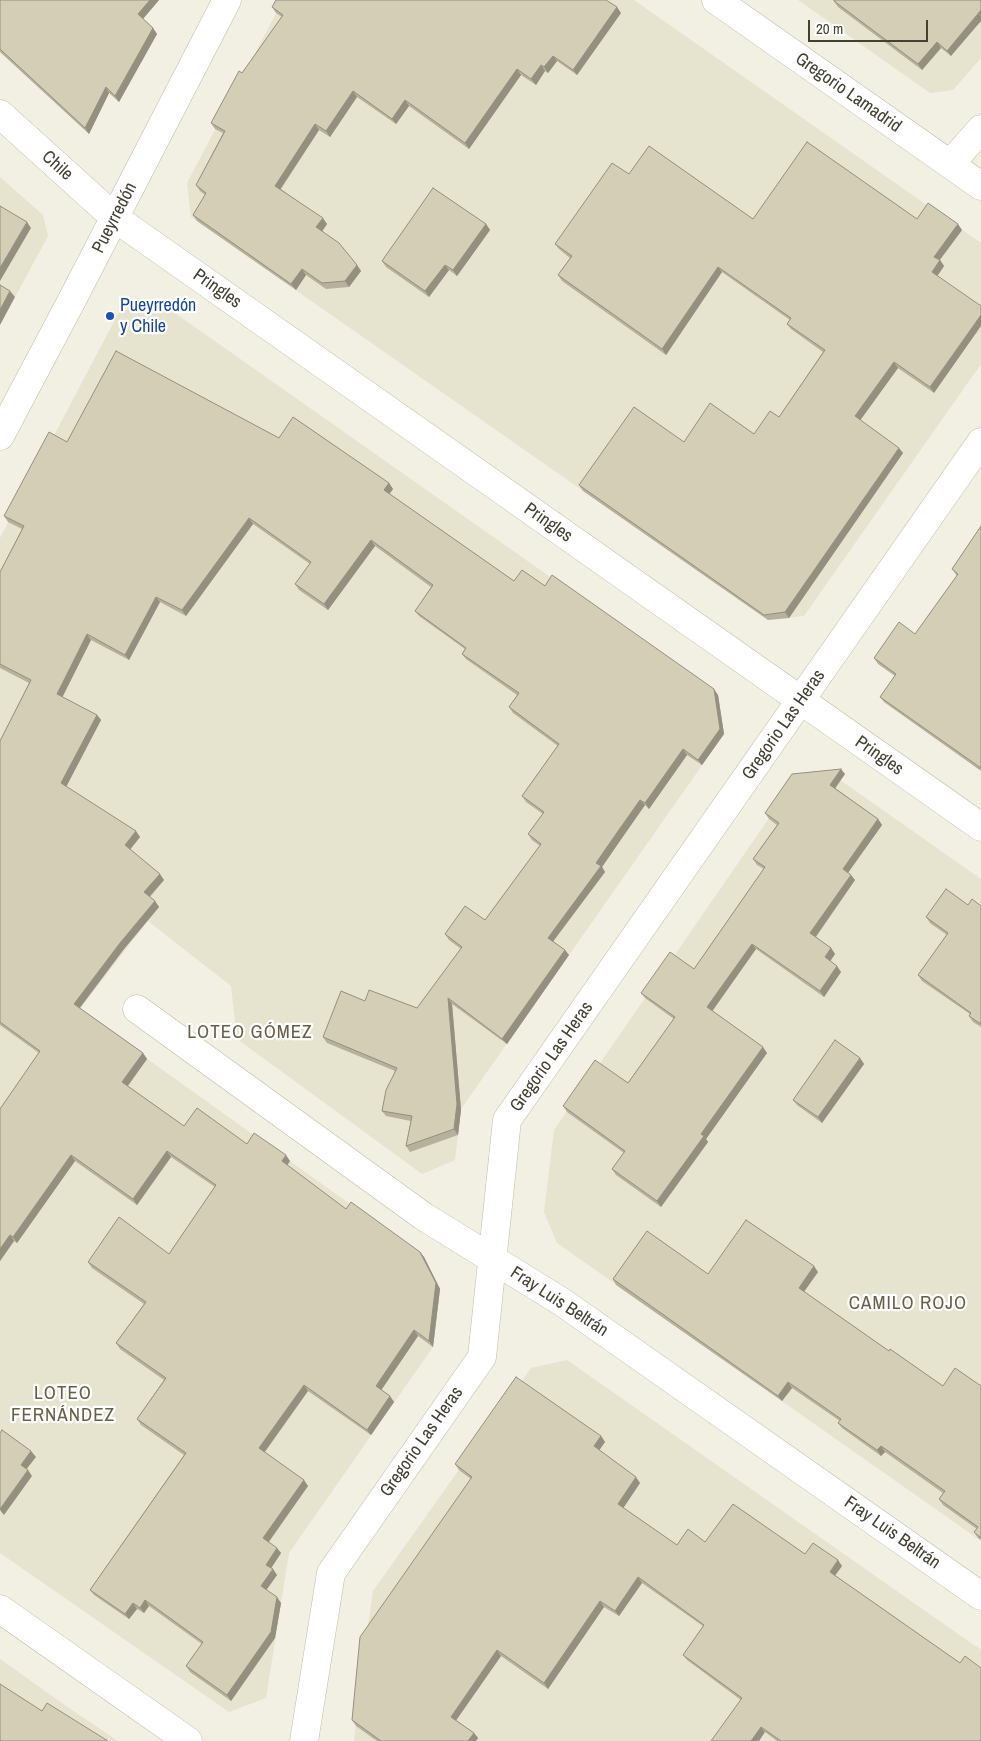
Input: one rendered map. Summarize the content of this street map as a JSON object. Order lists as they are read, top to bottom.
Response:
{
  "streets": {
    "street": [
      "Gregorio Lamadrid",
      "Chile",
      "Pueyrredón",
      "Pringles",
      "Gregorio Las Heras",
      "Fray Luis Beltrán"
    ]
  },
  "crossings": [
    ["Chile", "Pueyrredón"],
    ["Chile", "Pringles"],
    ["Pueyrredón", "Pringles"],
    ["Pringles", "Gregorio Las Heras"],
    ["Gregorio Las Heras", "Fray Luis Beltrán"]
  ],
  "districts": ["LOTEO GÓMEZ", "CAMILO ROJO", "LOTEO FERNÁNDEZ"],
  "places": ["Pueyrredón y Chile"],
  "scale_bar": "20 m"
}
